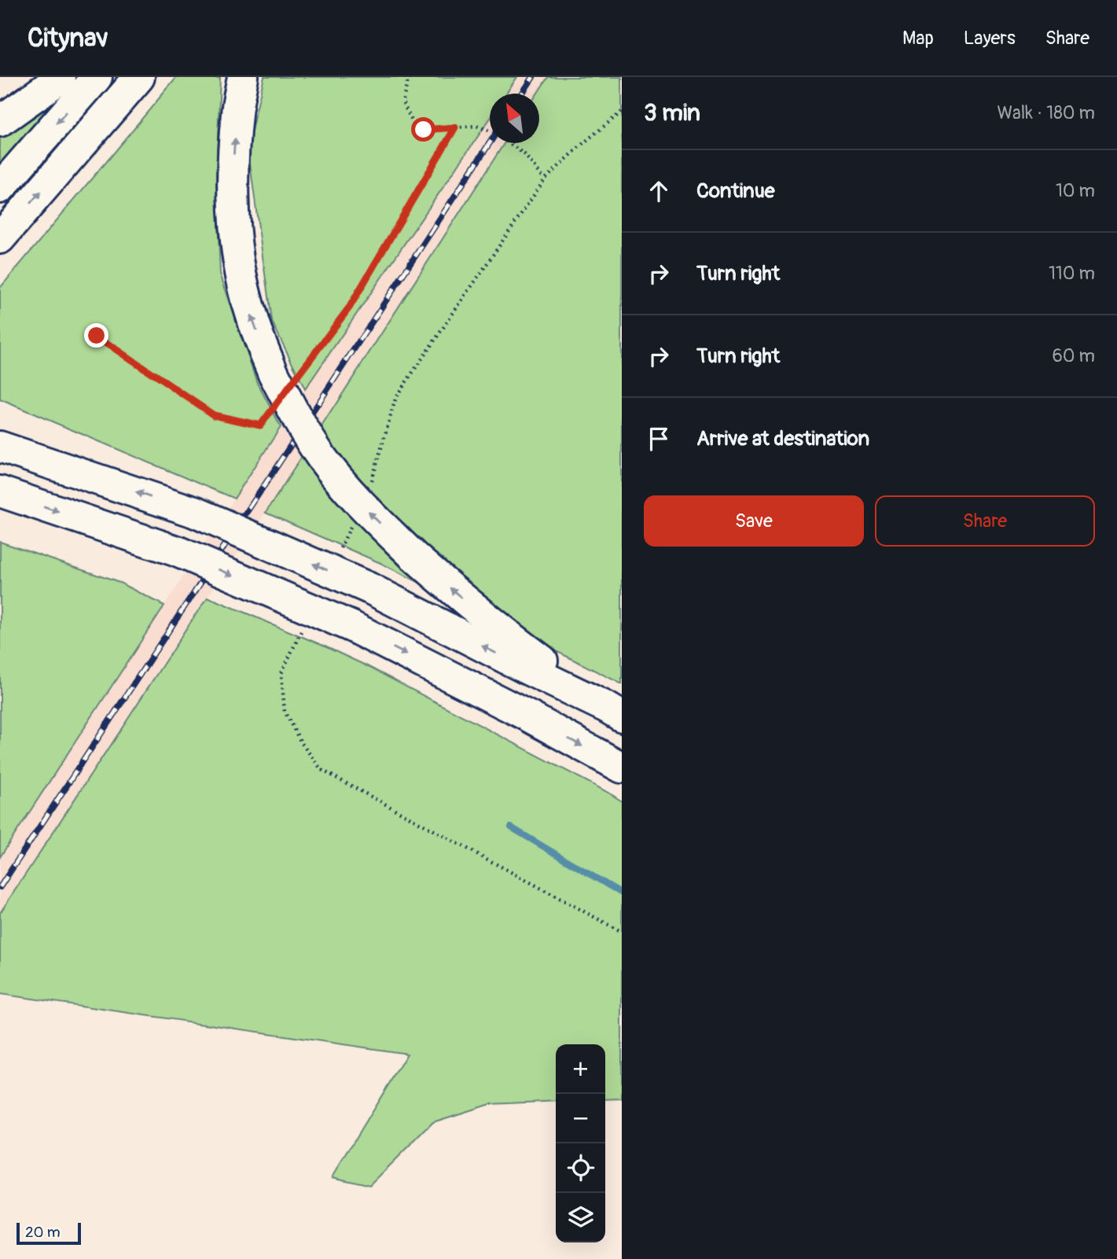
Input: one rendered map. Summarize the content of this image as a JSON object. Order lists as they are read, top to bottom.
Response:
{
  "scale_bar": "20 m",
  "north": "top left",
  "page": {
    "header": "Citynav",
    "nav": ["Map", "Layers", "Share"],
    "heading": ["3 min", "Walk · 180 m"],
    "list": [
      ["Continue", "10 m"],
      ["Turn right", "110 m"],
      ["Turn right", "60 m"],
      "Arrive at destination"
    ],
    "buttons": ["Save", "Share"],
    "map_buttons": ["+", "−"],
    "scale": "20 m"
  }
}
